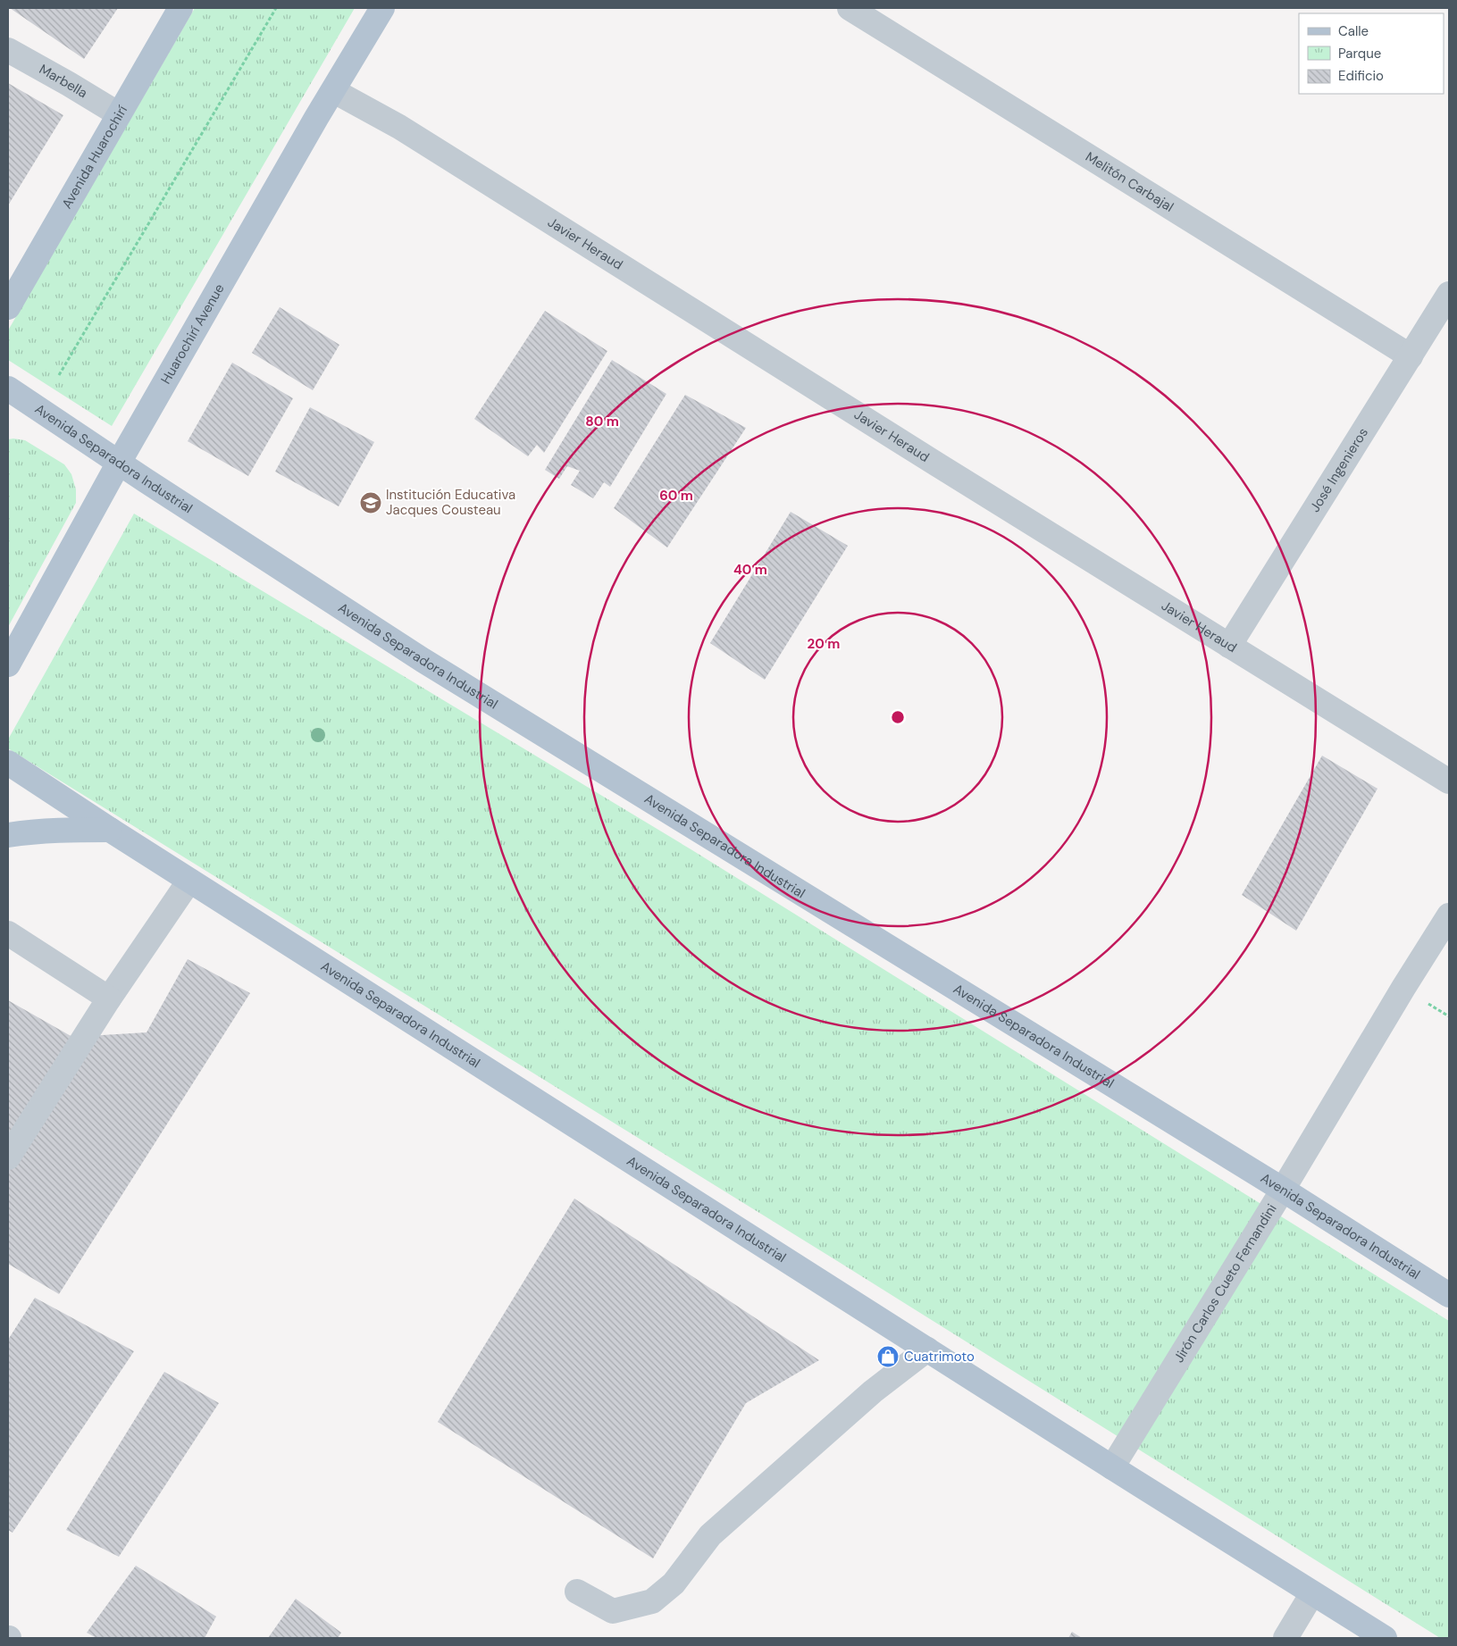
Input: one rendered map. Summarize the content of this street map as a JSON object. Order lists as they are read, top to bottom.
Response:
{
  "streets": {
    "main road": ["Avenida Huarochirí", "Huarochirí Avenue", "Avenida Separadora Industrial"],
    "street": [
      "Marbella",
      "Melitón Carbajal",
      "Javier Heraud",
      "José Ingenieros",
      "Jirón Carlos Cueto Fernandini"
    ]
  },
  "crossings": [
    ["Marbella", "Avenida Huarochirí"],
    ["Melitón Carbajal", "José Ingenieros"],
    ["Javier Heraud", "Huarochirí Avenue"],
    ["Javier Heraud", "José Ingenieros"],
    ["Huarochirí Avenue", "Avenida Separadora Industrial"],
    ["Avenida Separadora Industrial", "Jirón Carlos Cueto Fernandini"]
  ],
  "places": {
    "school or university": ["Institución Educativa Jacques Cousteau"],
    "shop": ["Cuatrimoto"]
  },
  "legend": ["Calle", "Parque", "Edificio"],
  "rings": [
    "80 m",
    "60 m",
    "40 m",
    "20 m"
  ]
}
